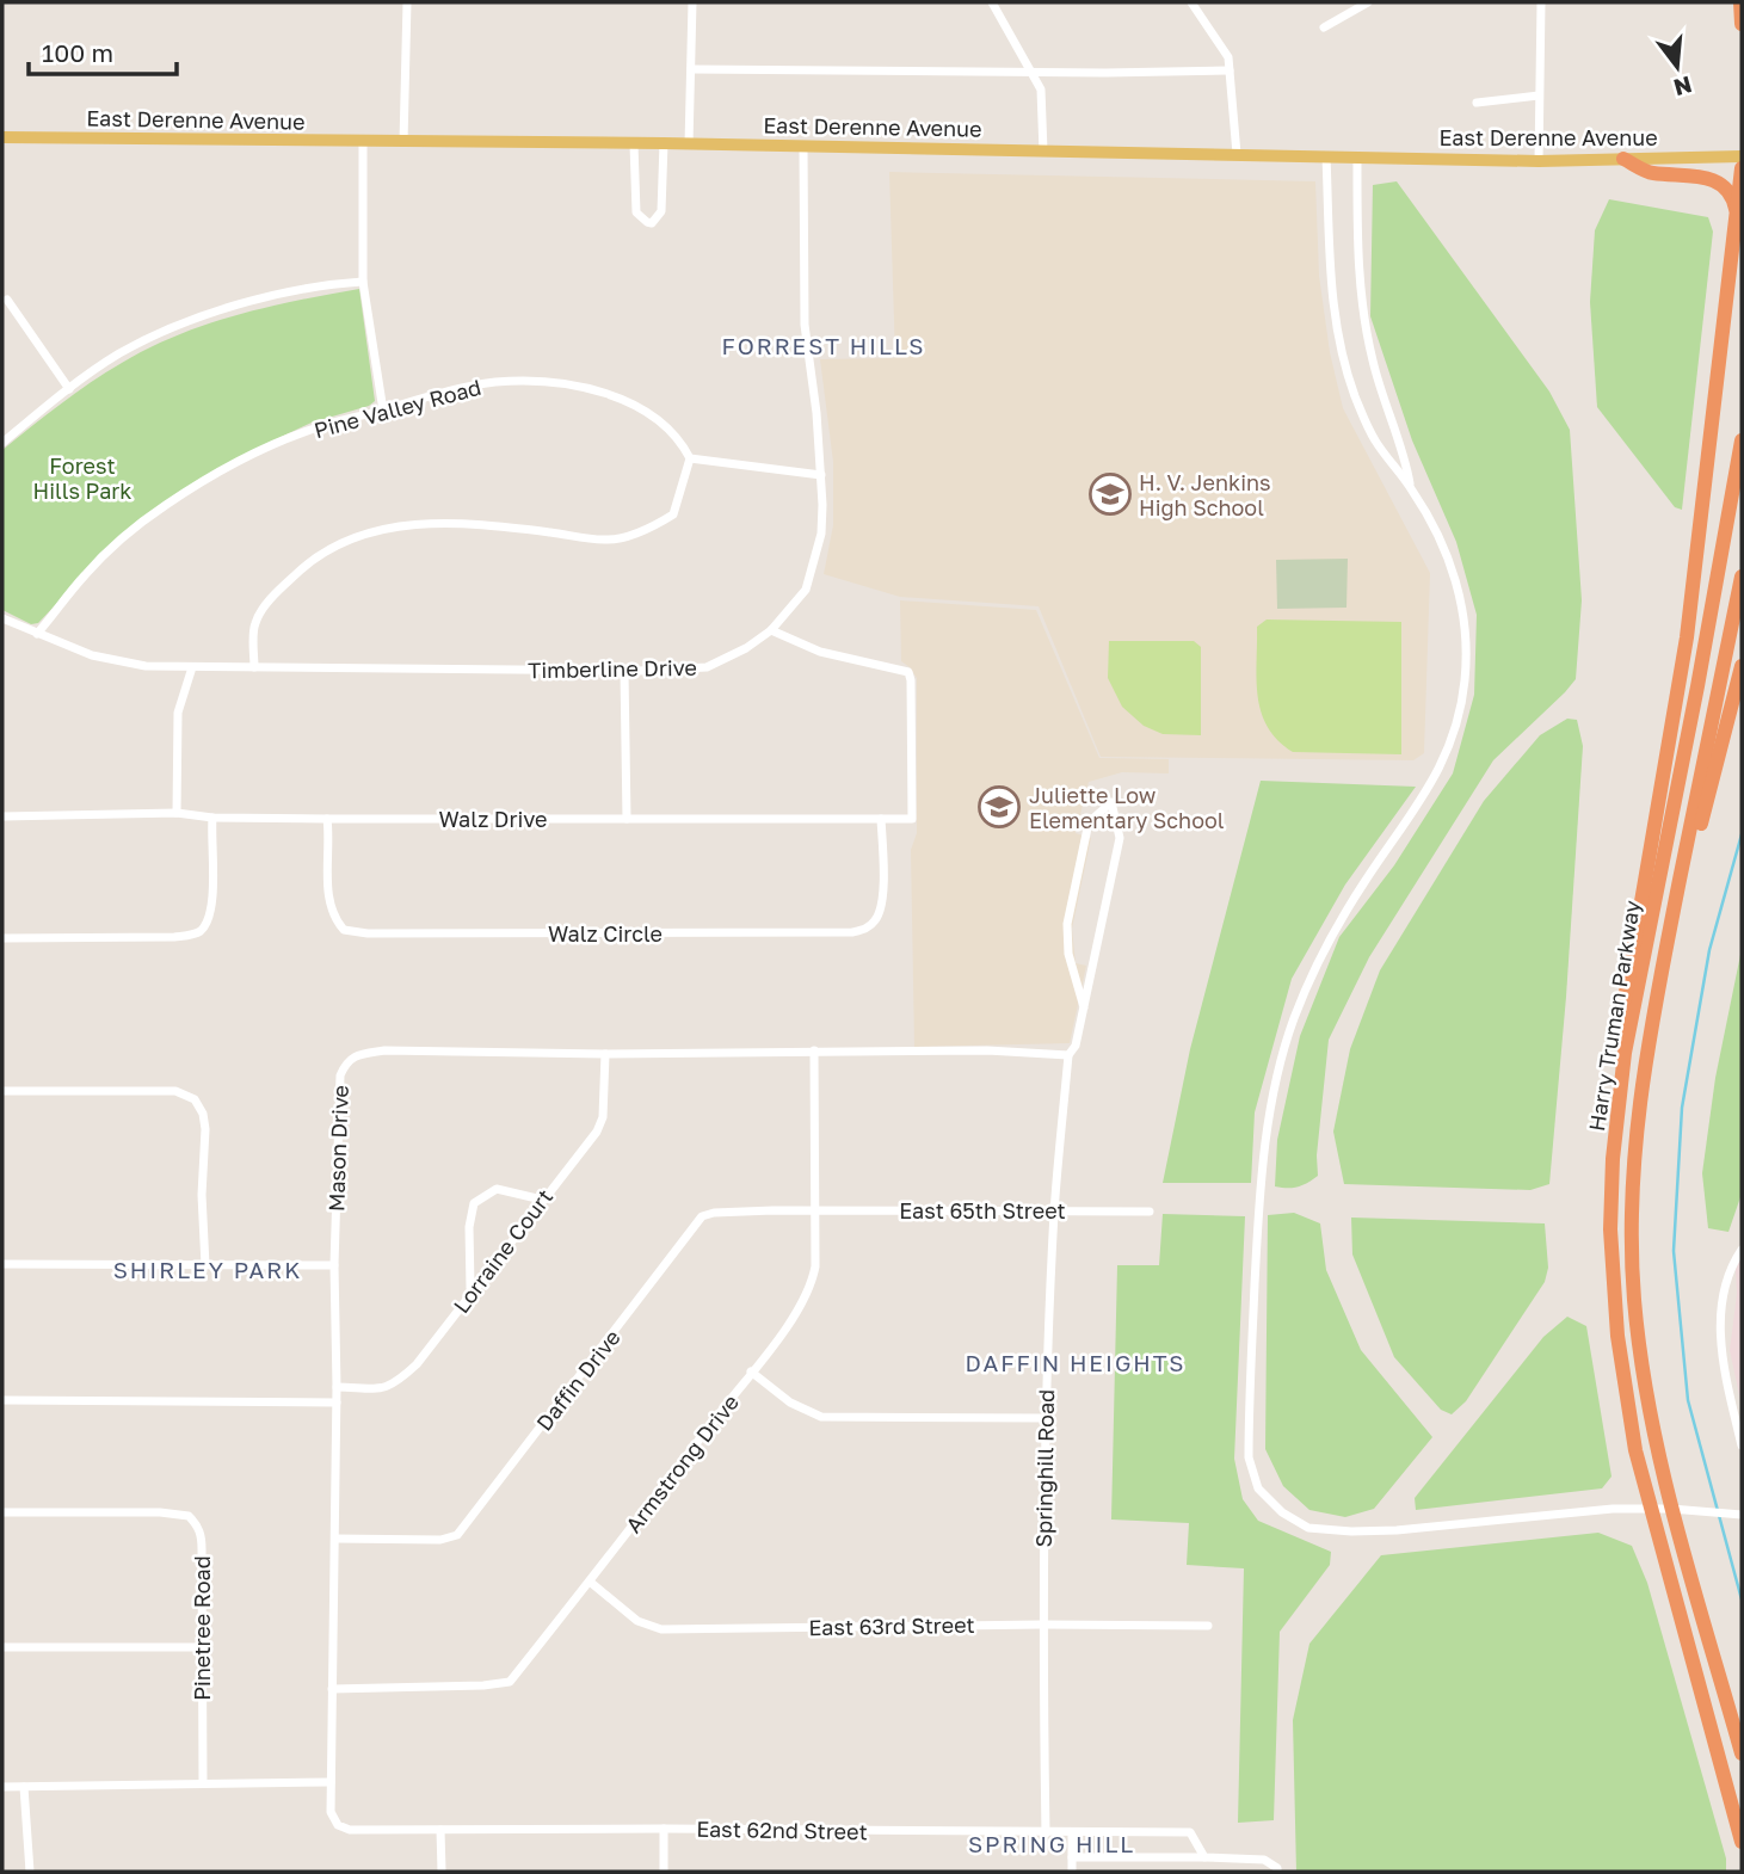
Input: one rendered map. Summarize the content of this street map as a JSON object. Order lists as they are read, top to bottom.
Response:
{
  "streets": {
    "highway": ["Harry Truman Parkway"],
    "main road": ["East Derenne Avenue"],
    "street": [
      "Pine Valley Road",
      "Timberline Drive",
      "Walz Drive",
      "Walz Circle",
      "Mason Drive",
      "East 65th Street",
      "Lorraine Court",
      "Daffin Drive",
      "Armstrong Drive",
      "Springhill Road",
      "East 63rd Street",
      "Pinetree Road",
      "East 62nd Street"
    ]
  },
  "crossings": [
    ["East Derenne Avenue", "Timberline Drive"],
    ["Pine Valley Road", "Timberline Drive"],
    ["Timberline Drive", "Walz Drive"],
    ["Walz Drive", "Walz Circle"],
    ["Mason Drive", "Lorraine Court"],
    ["Mason Drive", "Daffin Drive"],
    ["Mason Drive", "Armstrong Drive"],
    ["Mason Drive", "Springhill Road"],
    ["Mason Drive", "East 62nd Street"],
    ["East 65th Street", "Daffin Drive"],
    ["East 65th Street", "Armstrong Drive"],
    ["East 65th Street", "Springhill Road"],
    ["Daffin Drive", "Armstrong Drive"],
    ["Armstrong Drive", "East 63rd Street"],
    ["Springhill Road", "East 63rd Street"],
    ["Springhill Road", "East 62nd Street"]
  ],
  "districts": [
    "FORREST HILLS",
    "SHIRLEY PARK",
    "DAFFIN HEIGHTS",
    "SPRING HILL"
  ],
  "parks": ["Forest Hills Park"],
  "places": {
    "school or university": ["H. V. Jenkins High School", "Juliette Low Elementary School"]
  },
  "scale_bar": "100 m",
  "north": "bottom"
}
